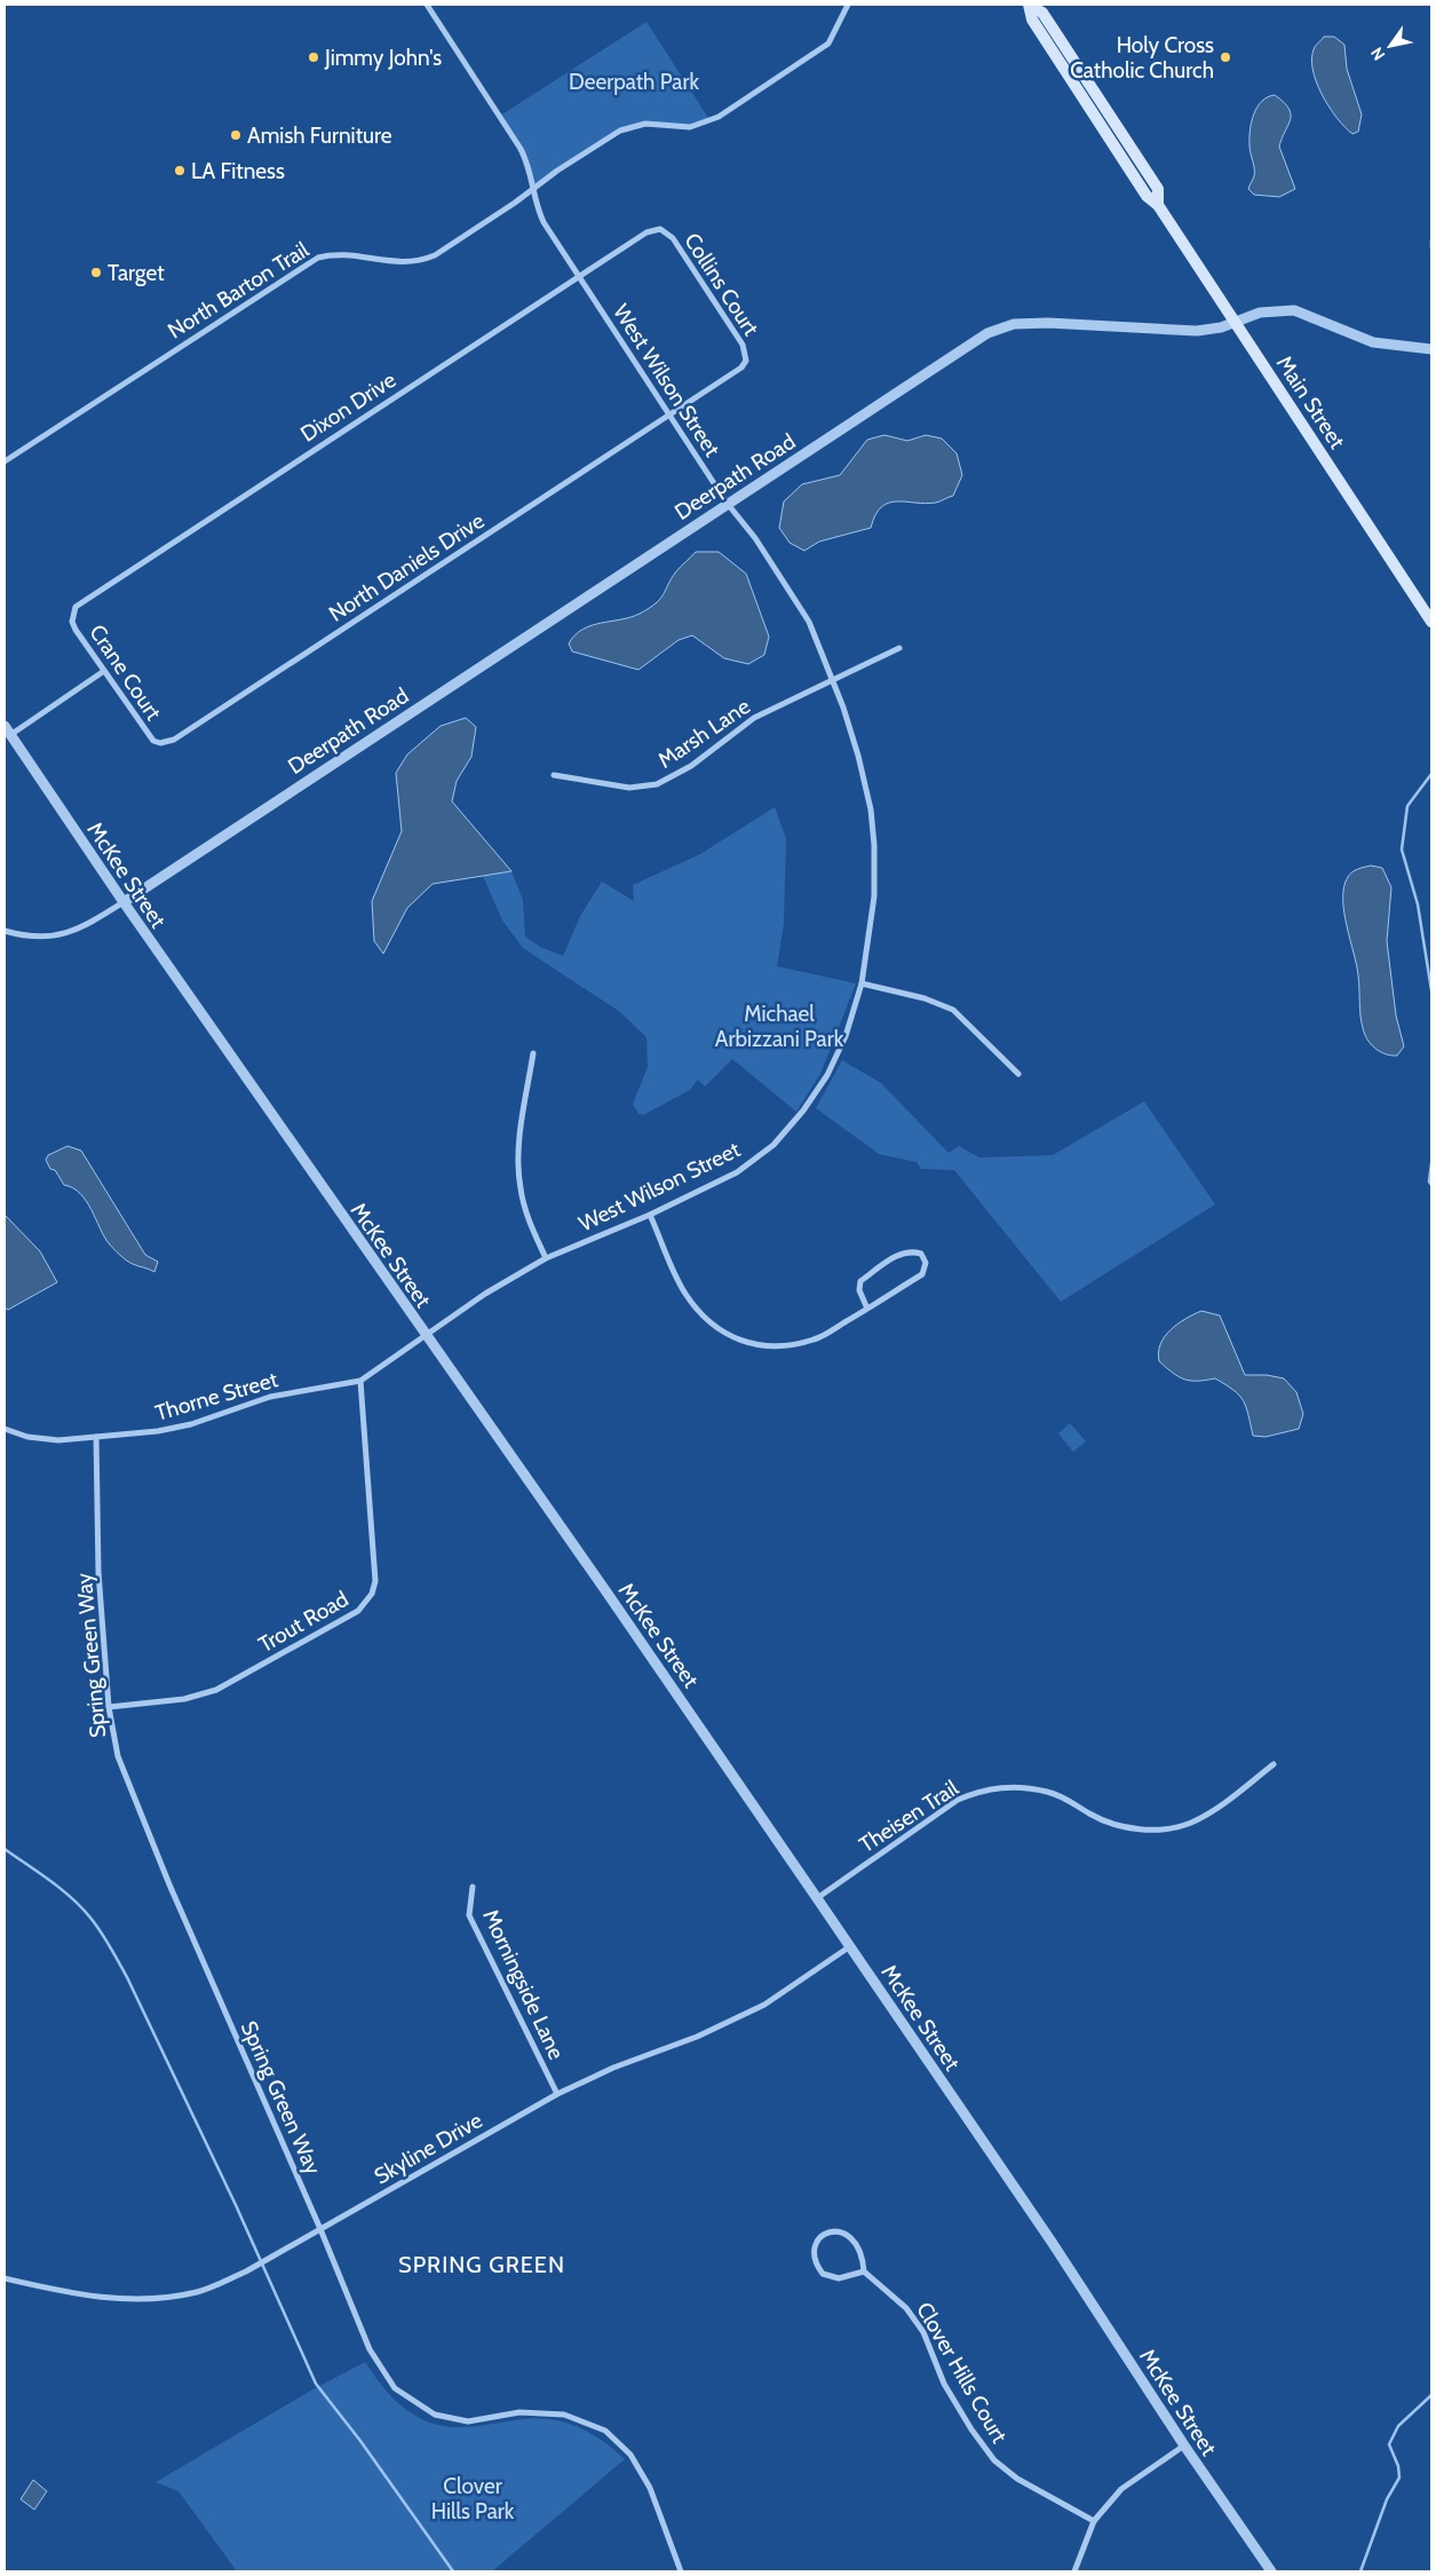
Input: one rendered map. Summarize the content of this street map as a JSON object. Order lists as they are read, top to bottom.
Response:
{
  "streets": {
    "main road": ["Main Street"],
    "street": [
      "Collins Court",
      "North Barton Trail",
      "West Wilson Street",
      "Dixon Drive",
      "Deerpath Road",
      "North Daniels Drive",
      "Crane Court",
      "Marsh Lane",
      "McKee Street",
      "Thorne Street",
      "Trout Road",
      "Spring Green Way",
      "Theisen Trail",
      "Morningside Lane",
      "Skyline Drive",
      "Clover Hills Court"
    ]
  },
  "crossings": [
    ["Collins Court", "Dixon Drive"],
    ["Collins Court", "North Daniels Drive"],
    ["North Barton Trail", "West Wilson Street"],
    ["West Wilson Street", "Dixon Drive"],
    ["West Wilson Street", "Deerpath Road"],
    ["West Wilson Street", "North Daniels Drive"],
    ["West Wilson Street", "Marsh Lane"],
    ["West Wilson Street", "McKee Street"],
    ["West Wilson Street", "Thorne Street"],
    ["Main Street", "Deerpath Road"],
    ["Dixon Drive", "Crane Court"],
    ["Deerpath Road", "McKee Street"],
    ["North Daniels Drive", "Crane Court"],
    ["McKee Street", "Thorne Street"],
    ["McKee Street", "Theisen Trail"],
    ["McKee Street", "Skyline Drive"],
    ["Thorne Street", "Trout Road"],
    ["Thorne Street", "Spring Green Way"],
    ["Trout Road", "Spring Green Way"],
    ["Spring Green Way", "Skyline Drive"],
    ["Morningside Lane", "Skyline Drive"]
  ],
  "districts": ["SPRING GREEN"],
  "parks": ["Deerpath Park", "Michael Arbizzani Park", "Clover Hills Park"],
  "places": [
    "Jimmy John's",
    "Holy Cross Catholic Church",
    "Amish Furniture",
    "LA Fitness",
    "Target"
  ],
  "north": "bottom left"
}
